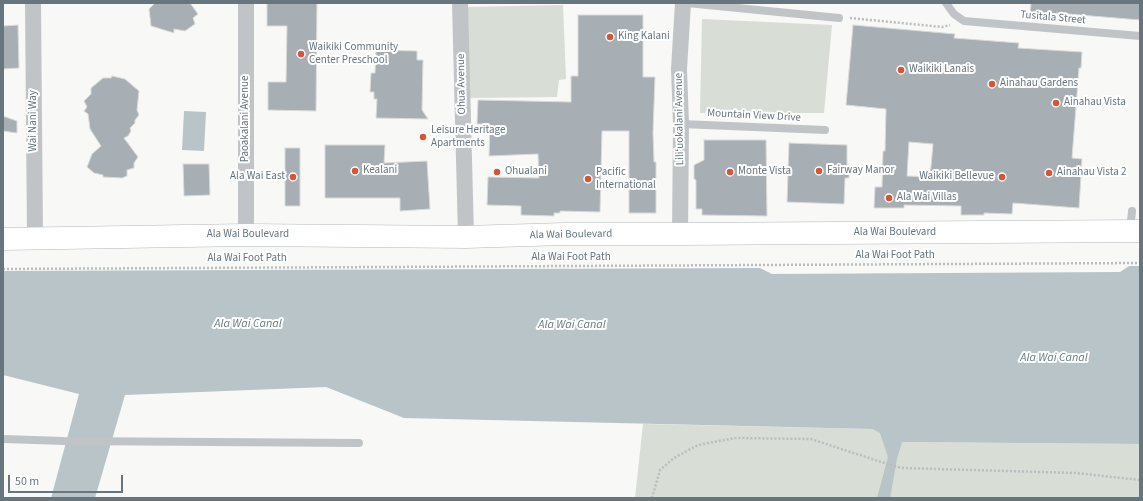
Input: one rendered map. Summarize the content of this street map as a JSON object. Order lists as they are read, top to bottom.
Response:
{
  "streets": {
    "main road": ["Ala Wai Boulevard"],
    "street": [
      "Ohua Avenue",
      "Paoakalani Avenue",
      "Liliʻuokalani Avenue",
      "Wai Nani Way"
    ],
    "lane": ["Tusitala Street", "Mountain View Drive"],
    "path": ["Ala Wai Foot Path"]
  },
  "crossings": [
    ["Ohua Avenue", "Ala Wai Boulevard"],
    ["Mountain View Drive", "Liliʻuokalani Avenue"],
    ["Paoakalani Avenue", "Ala Wai Boulevard"],
    ["Liliʻuokalani Avenue", "Ala Wai Boulevard"],
    ["Wai Nani Way", "Ala Wai Boulevard"]
  ],
  "water": ["Ala Wai Canal"],
  "places": [
    "King Kalani",
    "Waikiki Community Center Preschool",
    "Waikiki Lanais",
    "Ainahau Gardens",
    "Ainahau Vista",
    "Leisure Heritage Apartments",
    "Kealani",
    "Fairway Manor",
    "Ohualani",
    "Monte Vista",
    "Ainahau Vista 2",
    "Ala Wai East",
    "Waikiki Bellevue",
    "Pacific International",
    "Ala Wai Villas"
  ],
  "scale_bar": "50 m"
}
